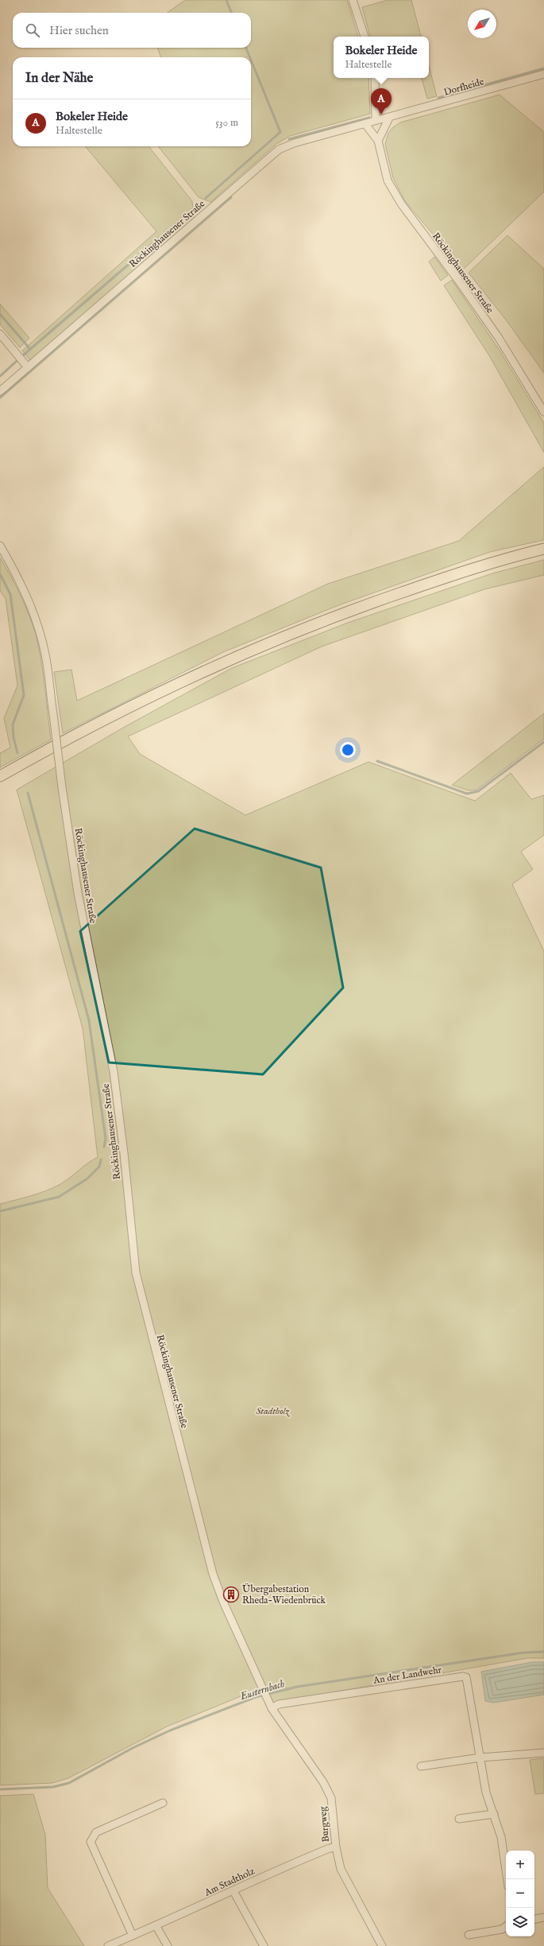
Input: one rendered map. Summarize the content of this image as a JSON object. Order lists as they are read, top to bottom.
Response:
{
  "streets": {
    "street": [
      "Dorfheide",
      "Röckinghausener Straße",
      "An der Landwehr",
      "Burgweg",
      "Am Stadtholz"
    ]
  },
  "crossings": [
    ["Dorfheide", "Röckinghausener Straße"],
    ["Röckinghausener Straße", "An der Landwehr"],
    ["Röckinghausener Straße", "Burgweg"],
    ["An der Landwehr", "Burgweg"],
    ["Burgweg", "Am Stadtholz"]
  ],
  "water": ["Eusternbach"],
  "parks": ["Stadtholz"],
  "places": {
    "building": ["Übergabestation Rheda-Wiedenbrück"]
  },
  "north": "bottom left",
  "page": {
    "search": "Hier suchen",
    "popup": ["Bokeler Heide", "Haltestelle"],
    "heading": "In der Nähe",
    "pins": "A",
    "list": [
      {
        "mark": "A",
        "name": "Bokeler Heide",
        "note": "Haltestelle",
        "value": "530 m"
      }
    ],
    "map_buttons": ["+", "−"]
  }
}
